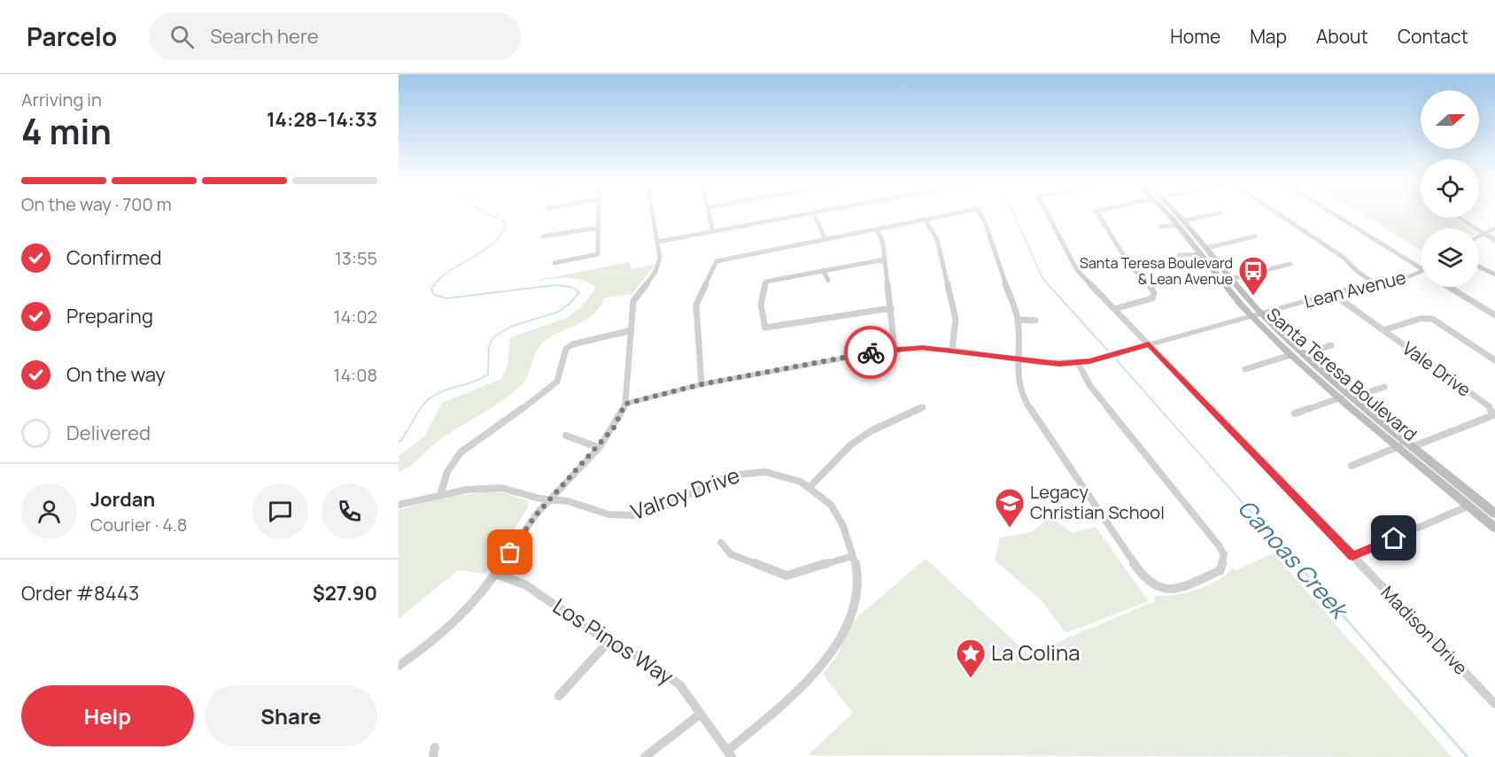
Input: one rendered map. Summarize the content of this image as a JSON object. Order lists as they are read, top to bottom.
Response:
{
  "streets": {
    "main road": ["Santa Teresa Boulevard"],
    "street": [
      "Lean Avenue",
      "Vale Drive",
      "Valroy Drive",
      "Madison Drive",
      "Los Pinos Way"
    ]
  },
  "crossings": [
    ["Lean Avenue", "Vale Drive"],
    ["Lean Avenue", "Santa Teresa Boulevard"],
    ["Lean Avenue", "Madison Drive"],
    ["Vale Drive", "Santa Teresa Boulevard"],
    ["Valroy Drive", "Los Pinos Way"]
  ],
  "water": ["Canoas Creek"],
  "places": {
    "bus stop": ["Santa Teresa Boulevard & Lean Avenue"],
    "school or university": ["Legacy Christian School"],
    "place": ["La Colina"]
  },
  "north": "right",
  "page": {
    "header": "Parcelo",
    "search": "Search here",
    "nav": [
      "Home",
      "Map",
      "About",
      "Contact"
    ],
    "heading": ["4 min", "Arriving in", "14:28–14:33"],
    "panel": [
      "Jordan",
      "Courier · 4.8",
      "Order #8443",
      "$27.90"
    ],
    "bar": "On the way · 700 m",
    "list": [
      ["Confirmed", "13:55"],
      ["Preparing", "14:02"],
      ["On the way", "14:08"],
      "Delivered"
    ],
    "buttons": ["Help", "Share"]
  }
}
